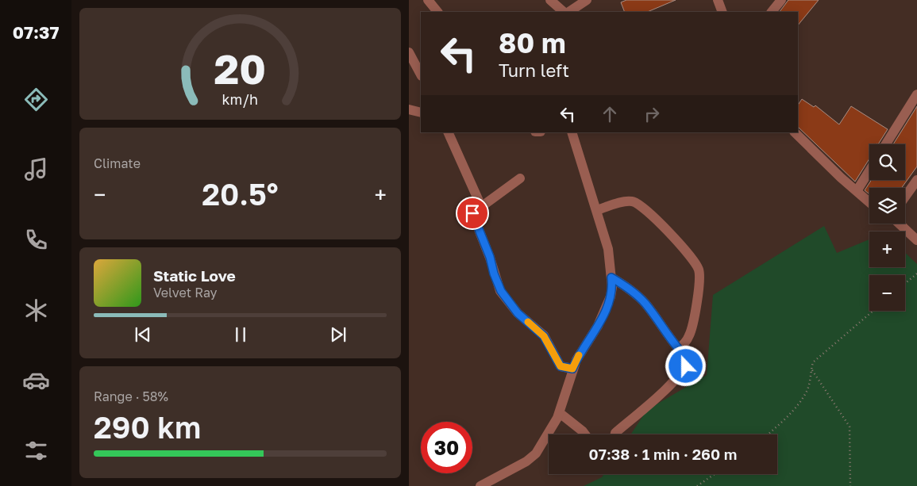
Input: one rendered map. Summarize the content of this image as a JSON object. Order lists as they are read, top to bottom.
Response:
{
  "page": {
    "tabs": "07:37",
    "turn": ["80 m", "Turn left"],
    "tile": [
      "Climate",
      ["Range · 58%", "290 km"]
    ],
    "map_buttons": ["+", "−"],
    "heat": ["−", "20.5°", "+"],
    "song": ["Static Love", "Velvet Ray"],
    "limit": "30",
    "trip": "07:38 · 1 min · 260 m",
    "gauge": ["20", "km/h"]
  }
}
